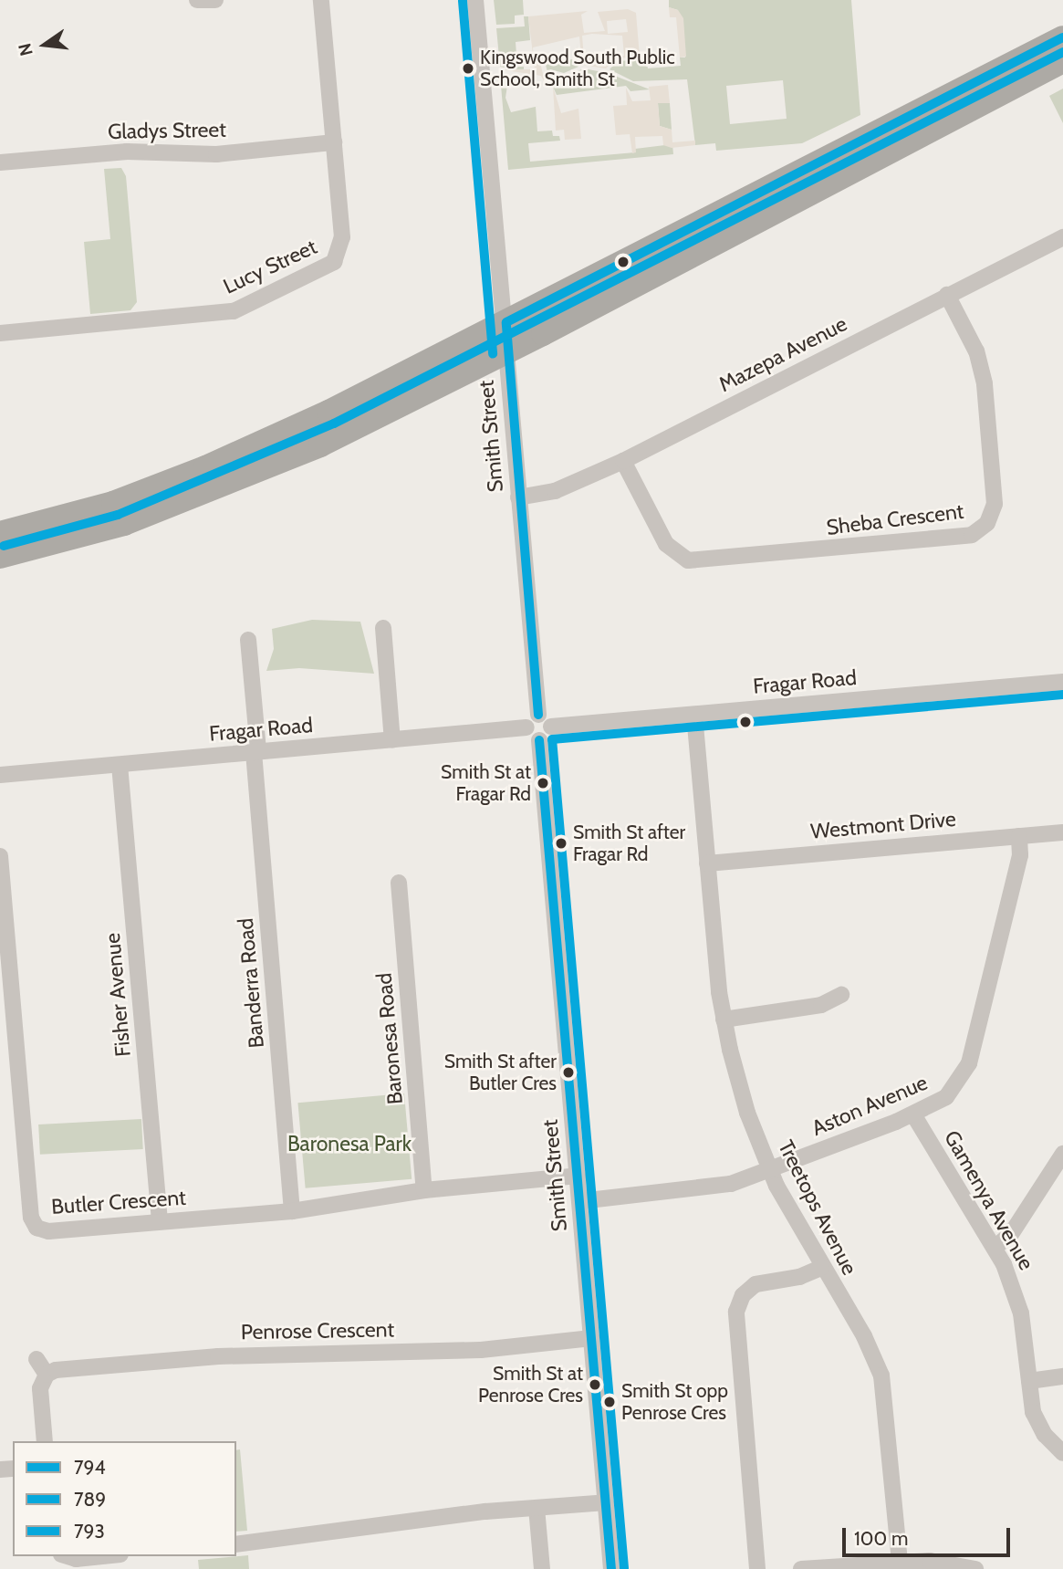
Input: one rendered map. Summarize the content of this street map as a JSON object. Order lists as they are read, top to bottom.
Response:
{
  "streets": {
    "street": [
      "Gladys Street",
      "Lucy Street",
      "Mazepa Avenue",
      "Smith Street",
      "Sheba Crescent",
      "Fragar Road",
      "Westmont Drive",
      "Banderra Road",
      "Fisher Avenue",
      "Baronesa Road",
      "Aston Avenue",
      "Gamenya Avenue",
      "Butler Crescent",
      "Treetops Avenue",
      "Penrose Crescent"
    ]
  },
  "crossings": [
    ["Gladys Street", "Lucy Street"],
    ["Mazepa Avenue", "Smith Street"],
    ["Mazepa Avenue", "Sheba Crescent"],
    ["Smith Street", "Fragar Road"],
    ["Smith Street", "Aston Avenue"],
    ["Smith Street", "Butler Crescent"],
    ["Smith Street", "Penrose Crescent"],
    ["Fragar Road", "Banderra Road"],
    ["Fragar Road", "Fisher Avenue"],
    ["Fragar Road", "Treetops Avenue"],
    ["Westmont Drive", "Aston Avenue"],
    ["Westmont Drive", "Treetops Avenue"],
    ["Banderra Road", "Butler Crescent"],
    ["Fisher Avenue", "Butler Crescent"],
    ["Baronesa Road", "Butler Crescent"],
    ["Aston Avenue", "Gamenya Avenue"],
    ["Aston Avenue", "Treetops Avenue"]
  ],
  "parks": ["Baronesa Park"],
  "places": [
    "Kingswood South Public School, Smith St",
    "Smith St at Fragar Rd",
    "Smith St after Fragar Rd",
    "Smith St after Butler Cres",
    "Smith St at Penrose Cres",
    "Smith St opp Penrose Cres"
  ],
  "lines": ["transit line 789", "transit line 794", "transit line 793"],
  "legend": ["794", "789", "793"],
  "scale_bar": "100 m",
  "north": "left"
}
